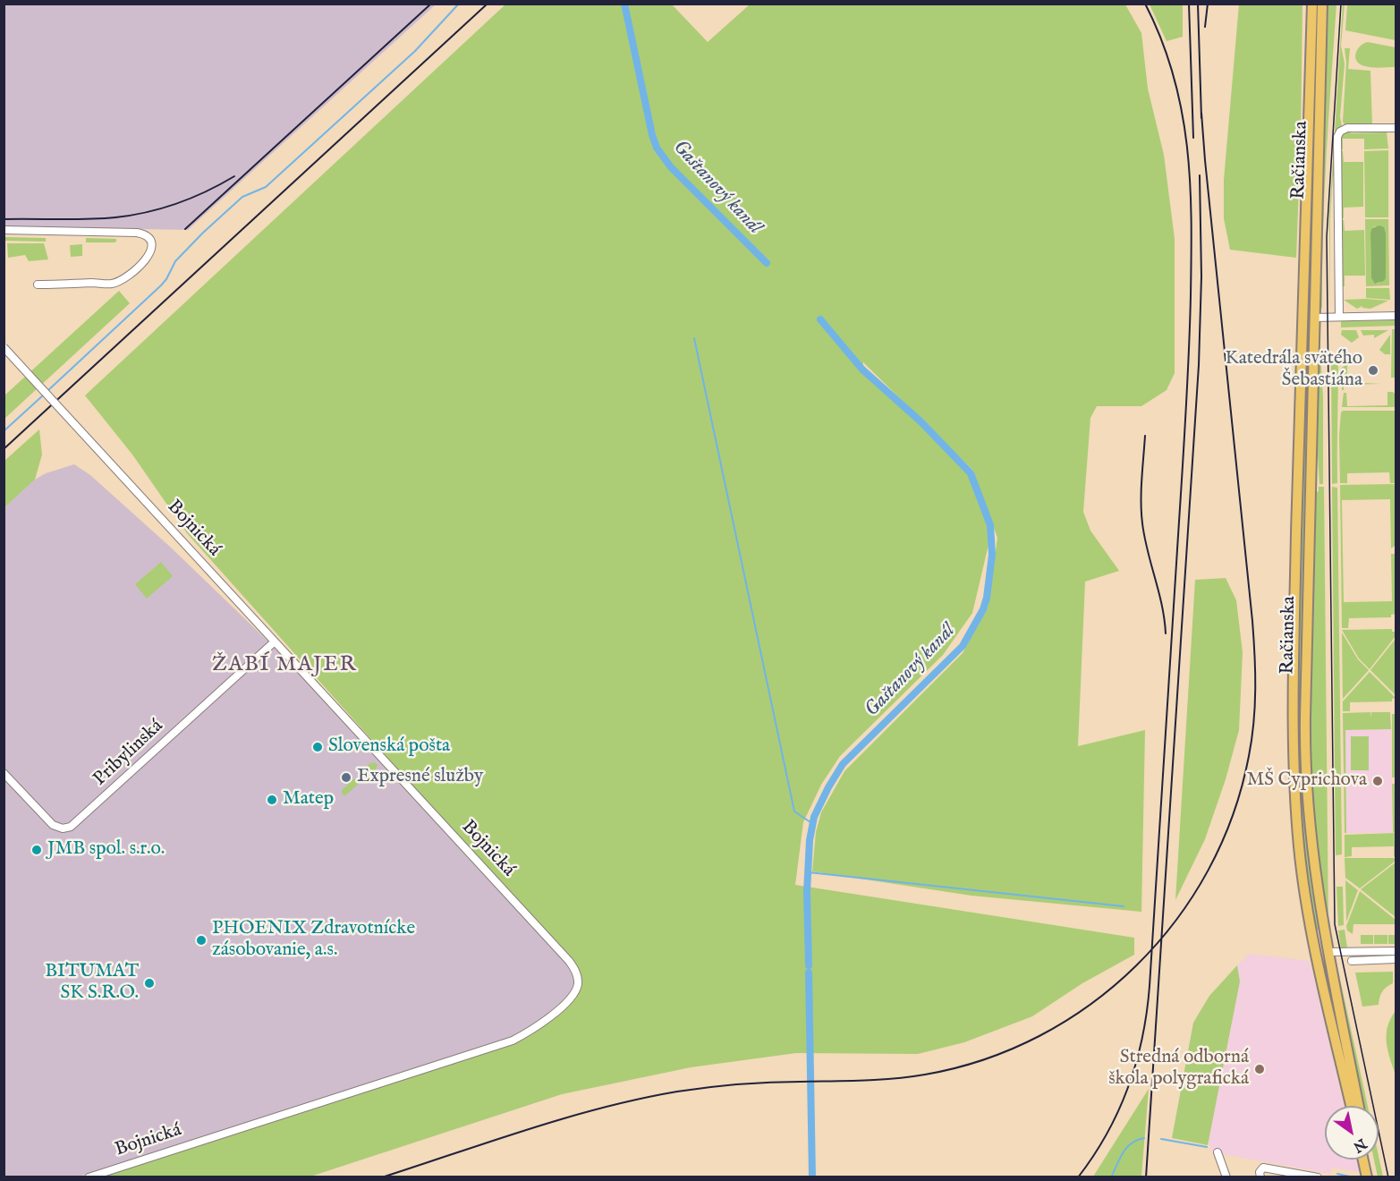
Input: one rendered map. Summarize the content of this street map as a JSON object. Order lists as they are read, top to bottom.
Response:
{
  "streets": {
    "main road": ["Račianska"],
    "street": ["Bojnická", "Pribylinská"]
  },
  "crossings": [
    ["Bojnická", "Pribylinská"]
  ],
  "districts": ["ŽABÍ MAJER"],
  "water": ["Gaštanový kanál"],
  "places": [
    "Katedrála svätého Šebastiána",
    "Slovenská pošta",
    "Expresné služby",
    "MŠ Cyprichova",
    "Matep",
    "JMB spol. s.r.o.",
    "PHOENIX Zdravotnícke zásobovanie, a.s.",
    "BITUMAT SK S.R.O.",
    "Stredná odborná škola polygrafická"
  ],
  "north": "bottom right"
}
